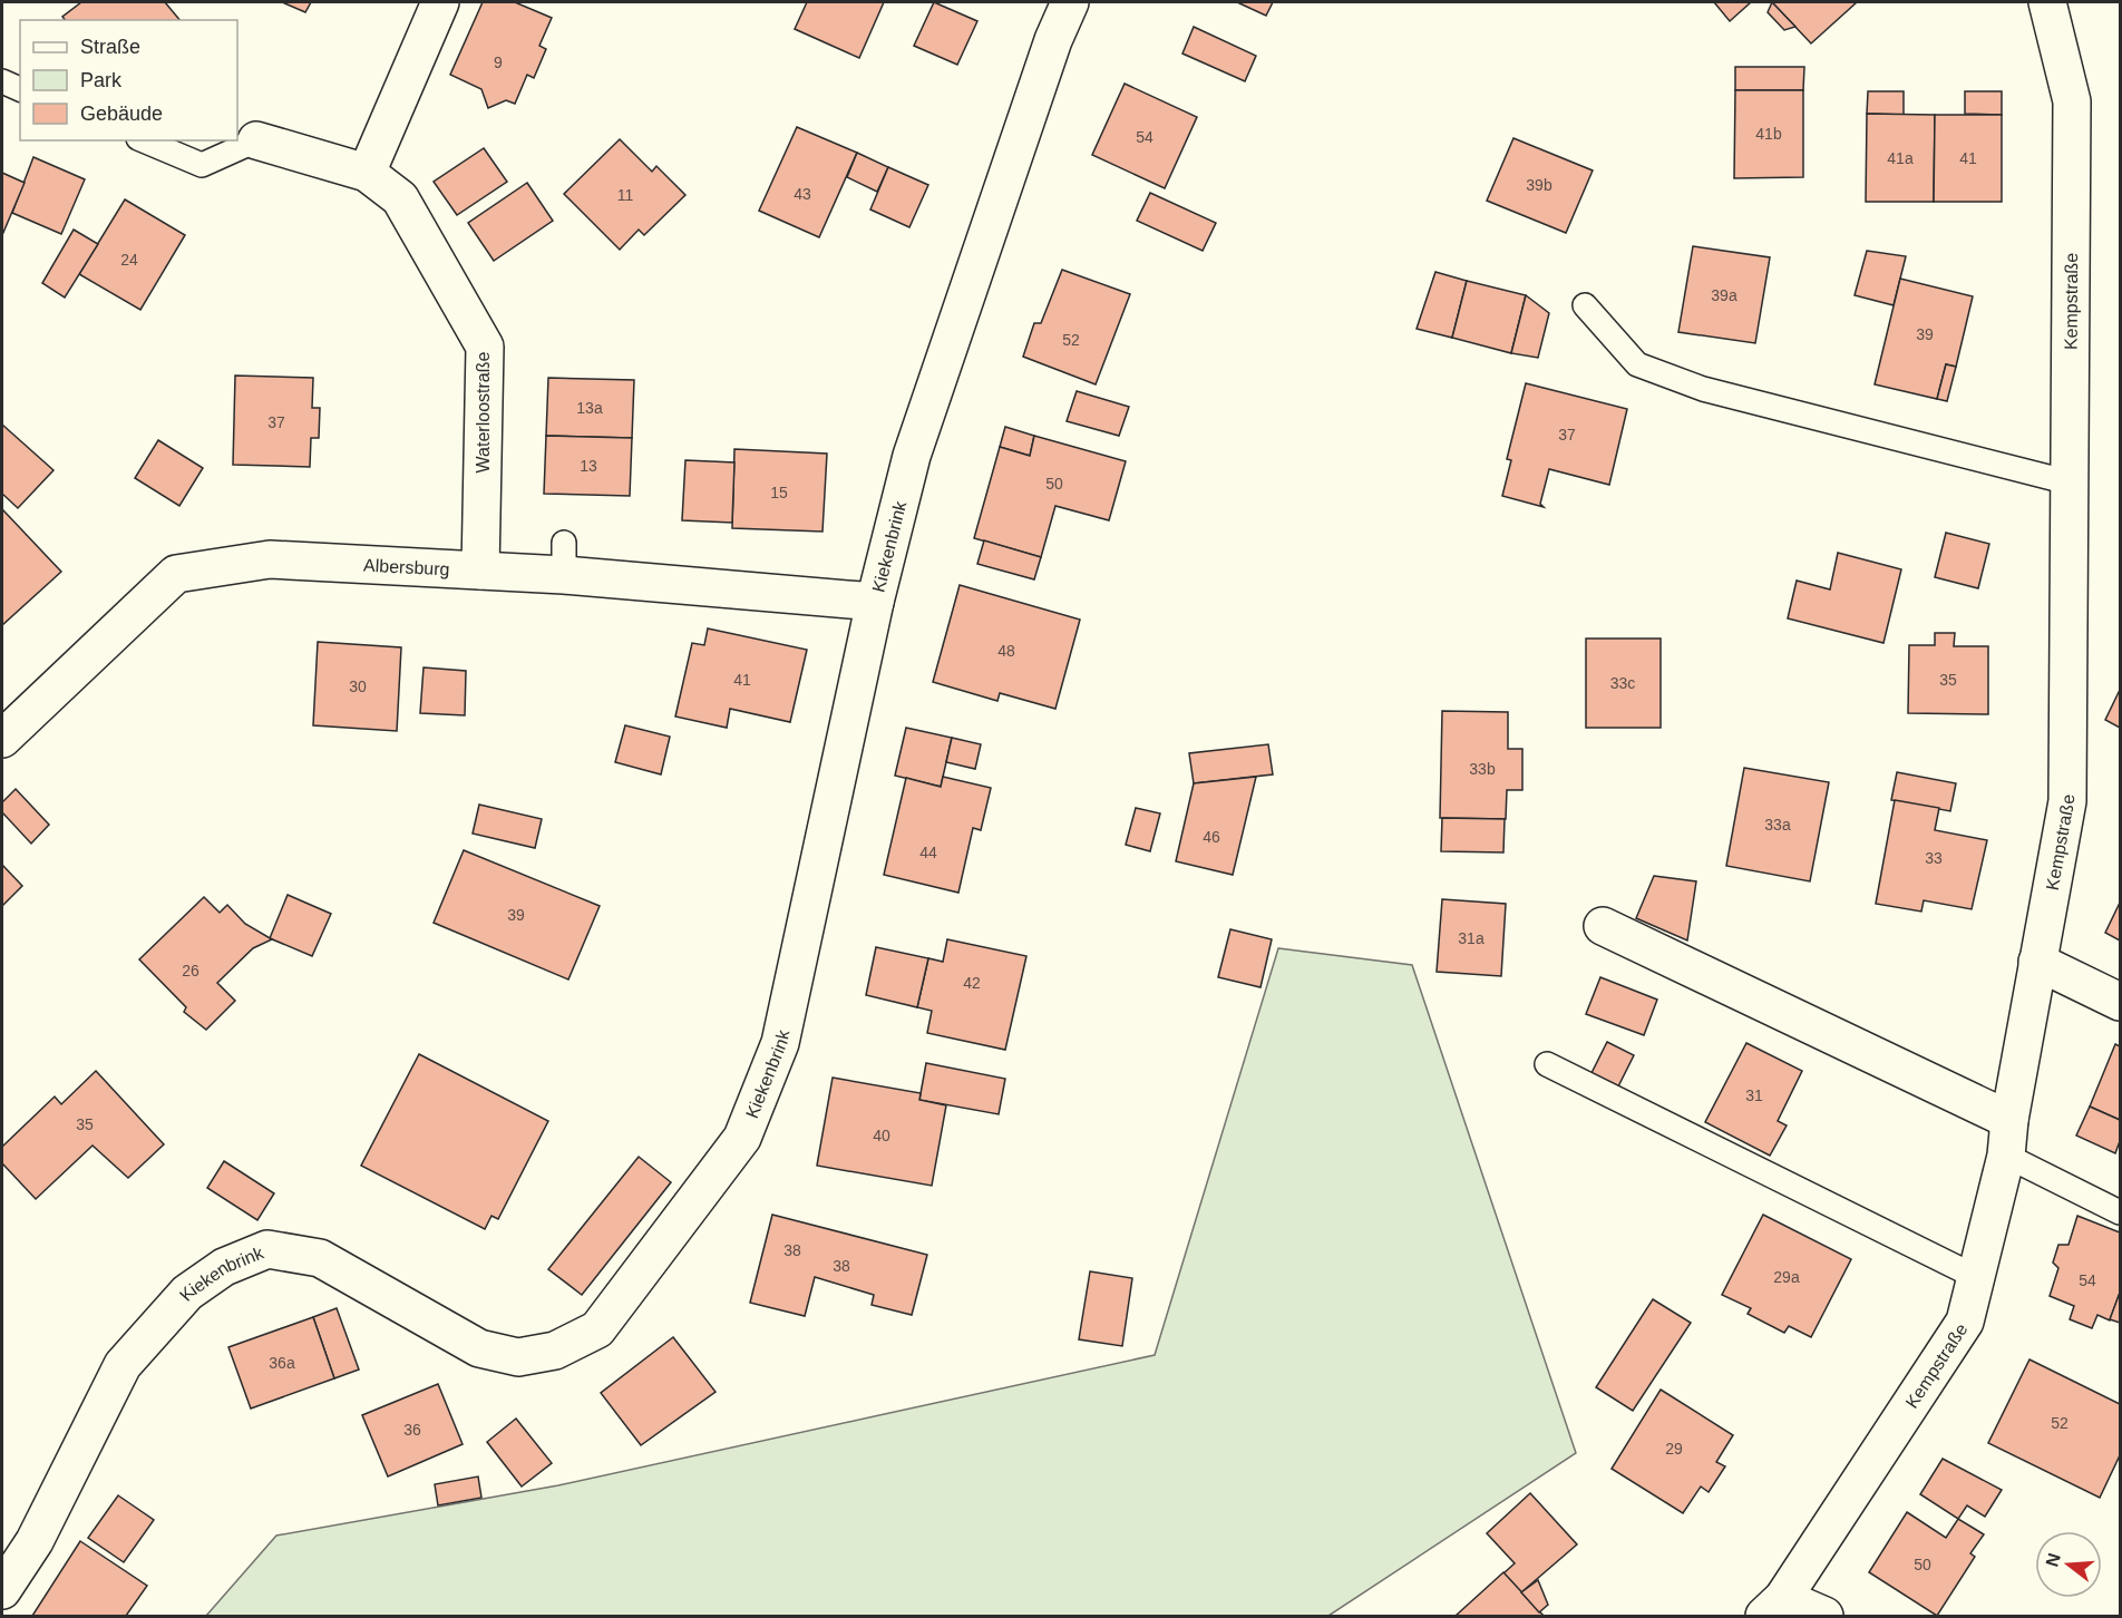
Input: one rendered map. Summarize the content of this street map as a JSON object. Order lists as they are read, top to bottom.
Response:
{
  "streets": {
    "street": [
      "Kempstraße",
      "Waterloostraße",
      "Kiekenbrink",
      "Albersburg"
    ]
  },
  "crossings": [
    ["Waterloostraße", "Albersburg"],
    ["Kiekenbrink", "Albersburg"]
  ],
  "house_numbers": [
    "9",
    "41b",
    "54",
    "41a",
    "41",
    "39b",
    "43",
    "11",
    "24",
    "39a",
    "39",
    "52",
    "13a",
    "37",
    "37",
    "13",
    "50",
    "15",
    "48",
    "41",
    "35",
    "33c",
    "30",
    "33b",
    "33a",
    "46",
    "44",
    "33",
    "39",
    "31a",
    "26",
    "42",
    "31",
    "35",
    "40",
    "38",
    "38",
    "29a",
    "54",
    "36a",
    "52",
    "36",
    "29",
    "50"
  ],
  "legend": ["Straße", "Park", "Gebäude"],
  "north": "left"
}
